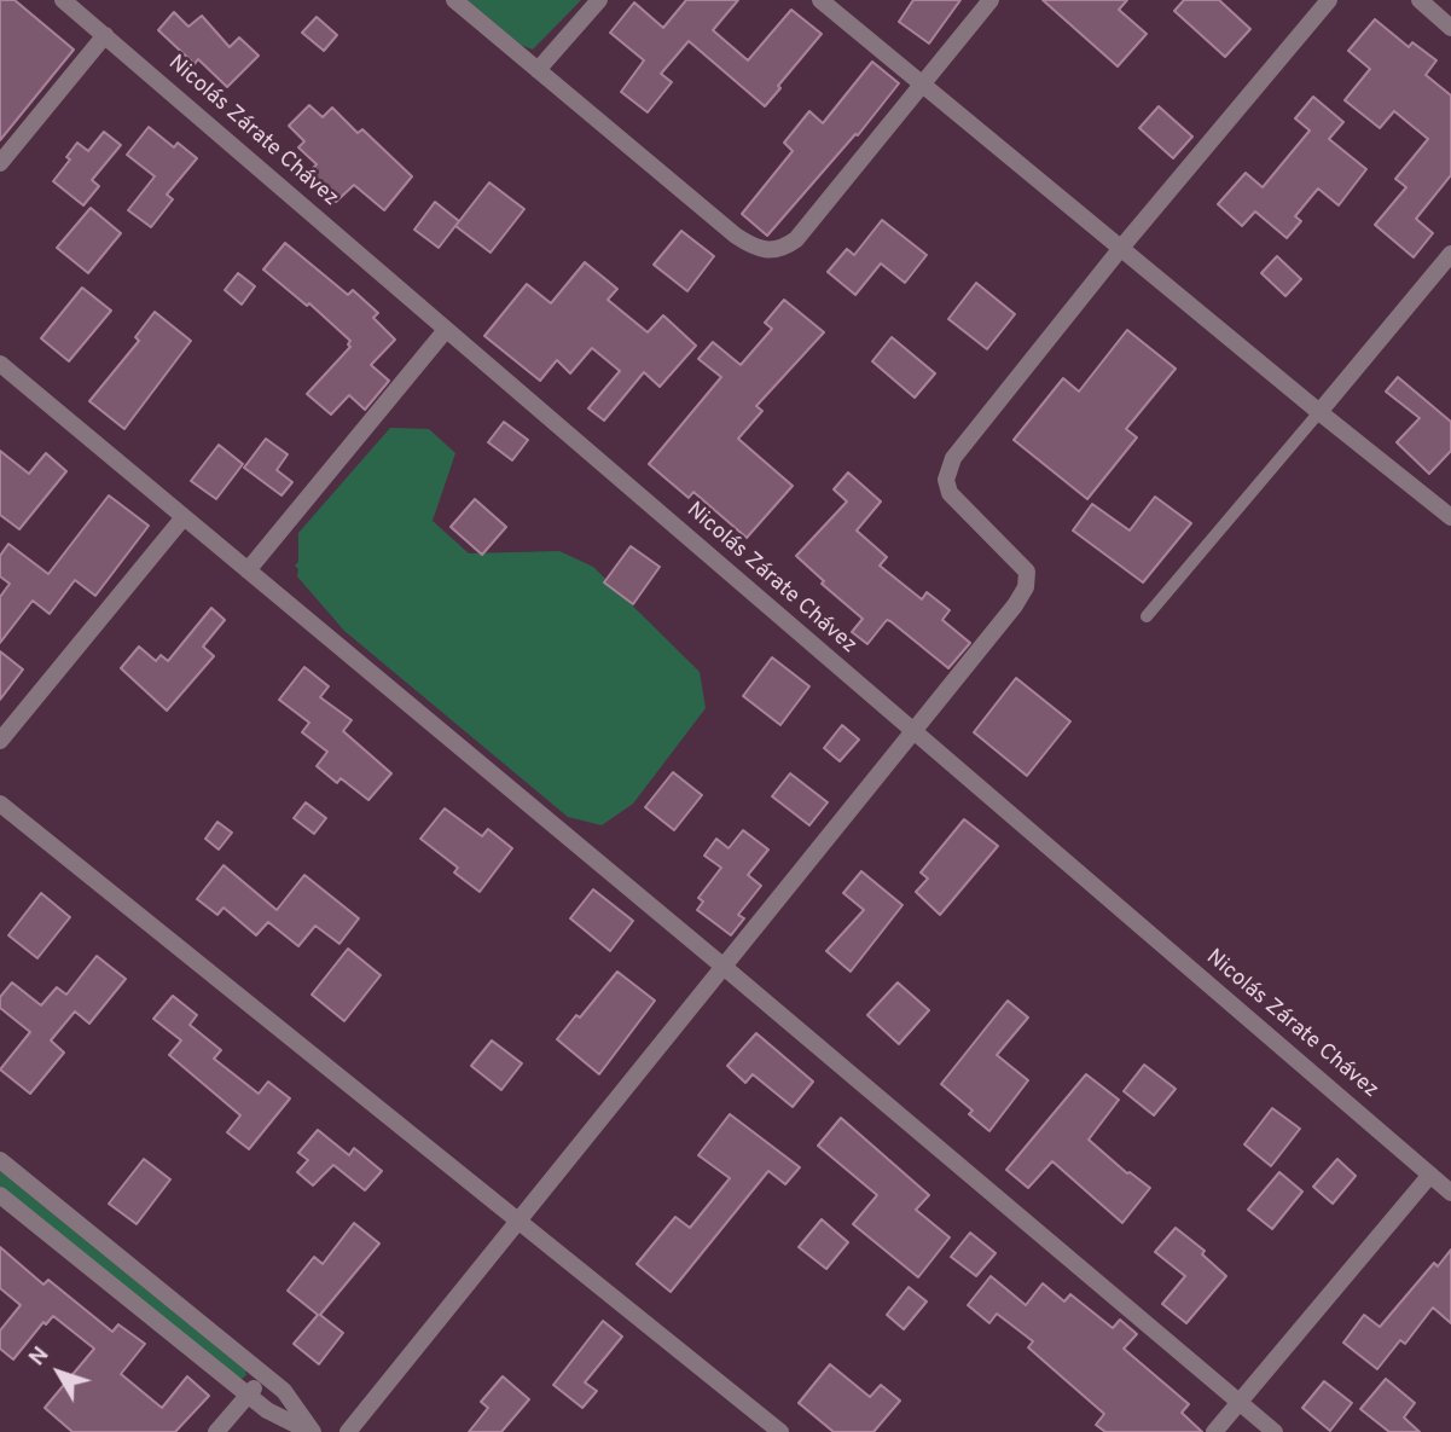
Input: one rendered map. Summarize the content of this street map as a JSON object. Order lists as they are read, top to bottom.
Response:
{
  "streets": {
    "street": ["Nicolás Zárate Chávez"]
  },
  "north": "top left"
}
